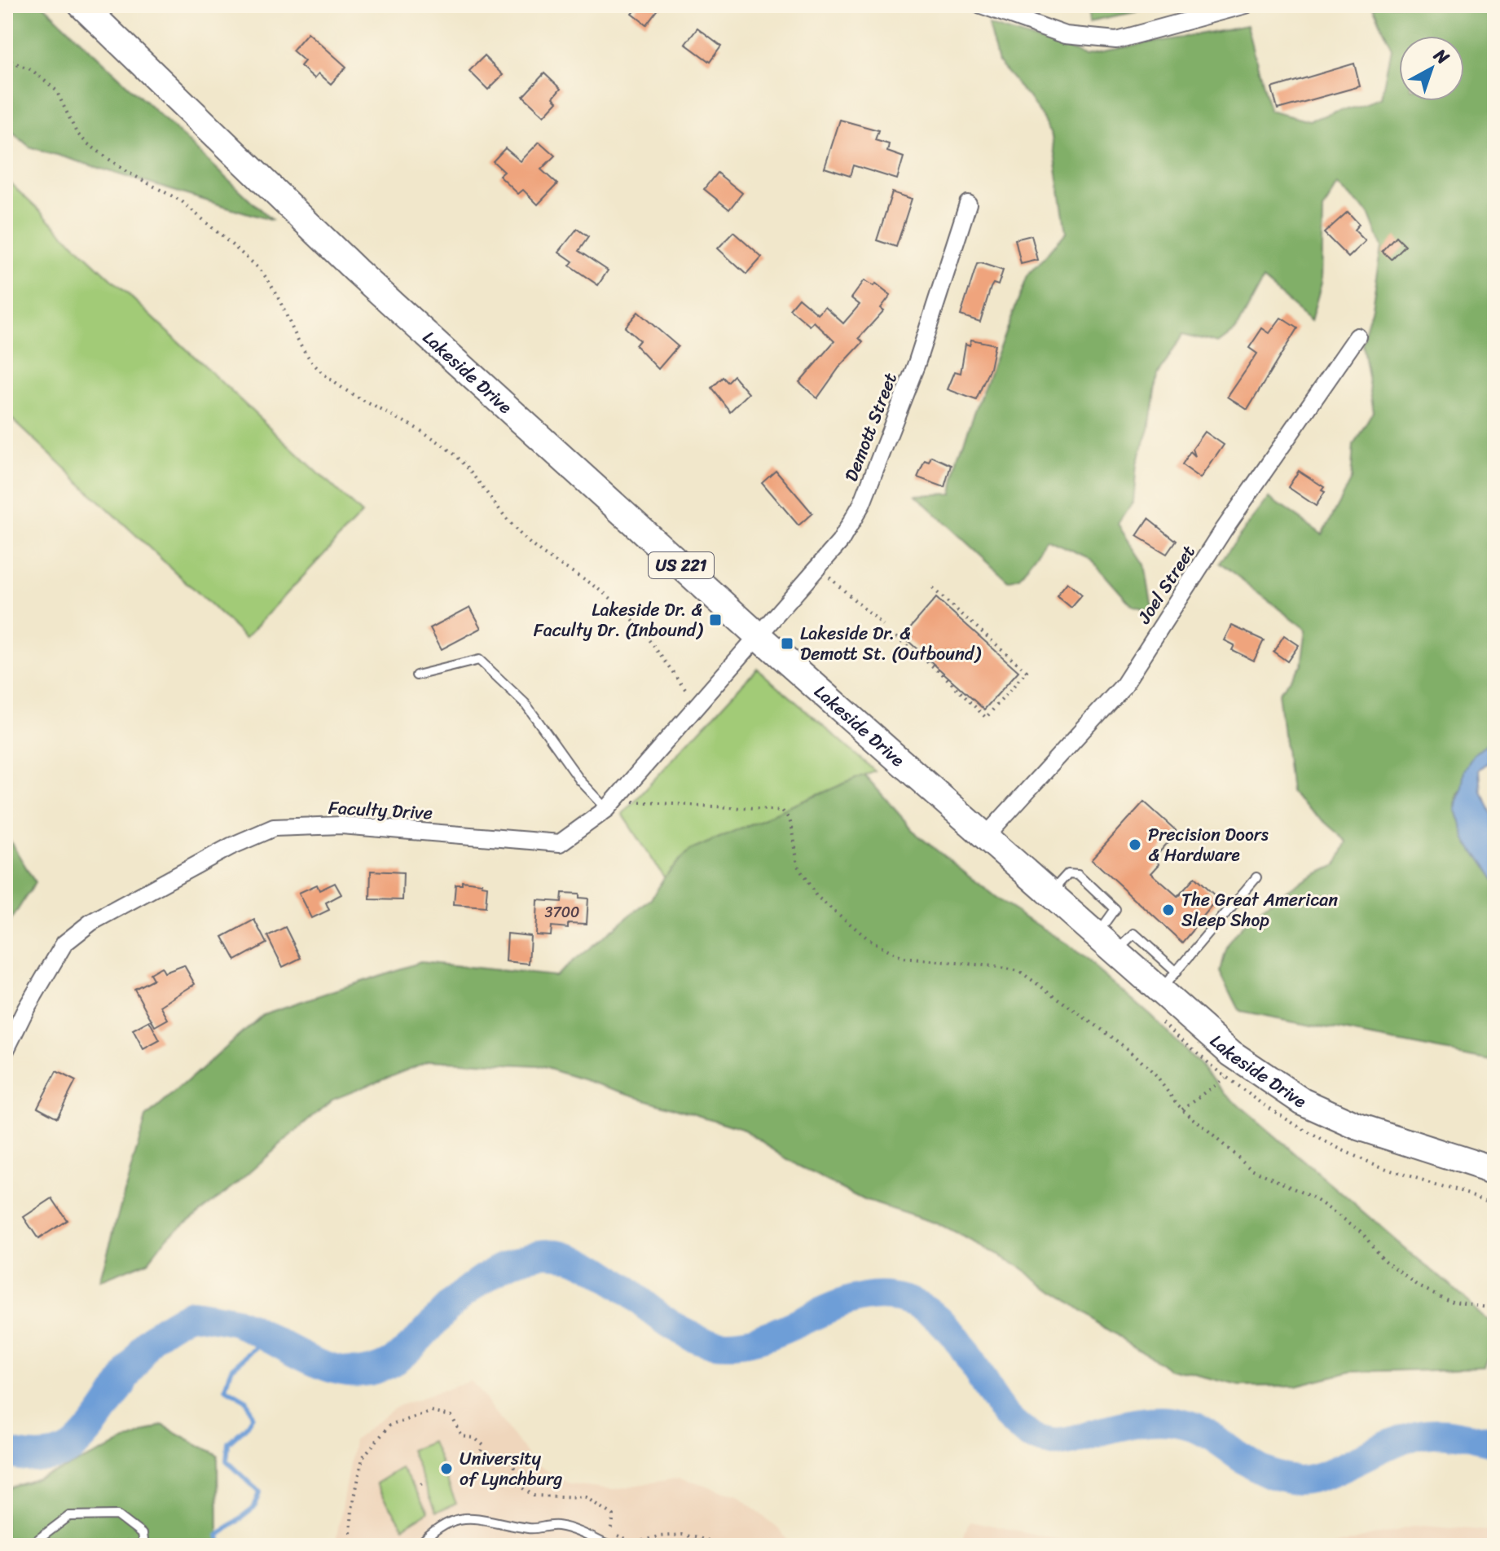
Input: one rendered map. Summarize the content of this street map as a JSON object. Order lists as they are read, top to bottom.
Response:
{
  "streets": {
    "main road": ["Lakeside Drive", "US 221"],
    "street": ["Demott Street", "Joel Street", "Faculty Drive"]
  },
  "crossings": [
    ["Lakeside Drive", "Demott Street"],
    ["Lakeside Drive", "Joel Street"],
    ["Lakeside Drive", "Faculty Drive"],
    ["Demott Street", "Faculty Drive"]
  ],
  "places": {
    "transit": ["Lakeside Dr. & Faculty Dr. (Inbound)", "Lakeside Dr. & Demott St. (Outbound)"],
    "other": ["Precision Doors & Hardware", "The Great American Sleep Shop", "University of Lynchburg"]
  },
  "house_numbers": ["3700"],
  "north": "top right"
}
